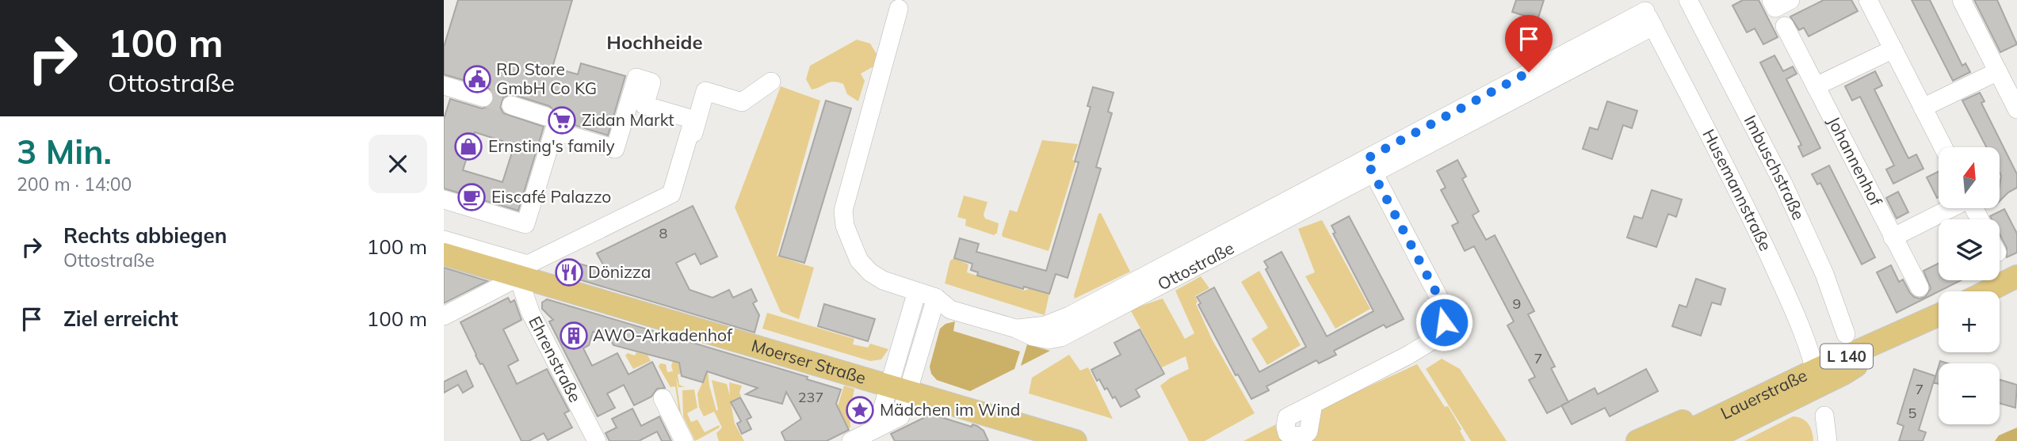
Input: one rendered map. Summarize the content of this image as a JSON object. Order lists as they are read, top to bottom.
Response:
{
  "streets": {
    "main road": ["L 140", "Moerser Straße", "Lauerstraße"],
    "street": [
      "Johannenhof",
      "Imbuschstraße",
      "Husemannstraße",
      "Ottostraße",
      "Ehrenstraße"
    ]
  },
  "crossings": [
    ["Husemannstraße", "Ottostraße"],
    ["Husemannstraße", "Lauerstraße"],
    ["Ehrenstraße", "Moerser Straße"]
  ],
  "districts": ["Hochheide"],
  "places": {
    "public building": ["RD Store GmbH Co KG"],
    "supermarket": ["Zidan Markt"],
    "shop": ["Ernsting's family"],
    "cafe": ["Eiscafé Palazzo"],
    "restaurant": ["Dönizza"],
    "building": ["AWO-Arkadenhof"],
    "place": ["Mädchen im Wind"]
  },
  "house_numbers": [
    "8",
    "9",
    "7",
    "7",
    "237",
    "5"
  ],
  "north": "top",
  "page": {
    "turn": ["100 m", "Ottostraße"],
    "heading": ["3 Min.", "200 m · 14:00"],
    "map_buttons": ["+", "−"],
    "list": [
      {
        "name": "Rechts abbiegen",
        "note": "Ottostraße",
        "value": "100 m"
      },
      {
        "name": "Ziel erreicht",
        "value": "100 m"
      }
    ]
  }
}
